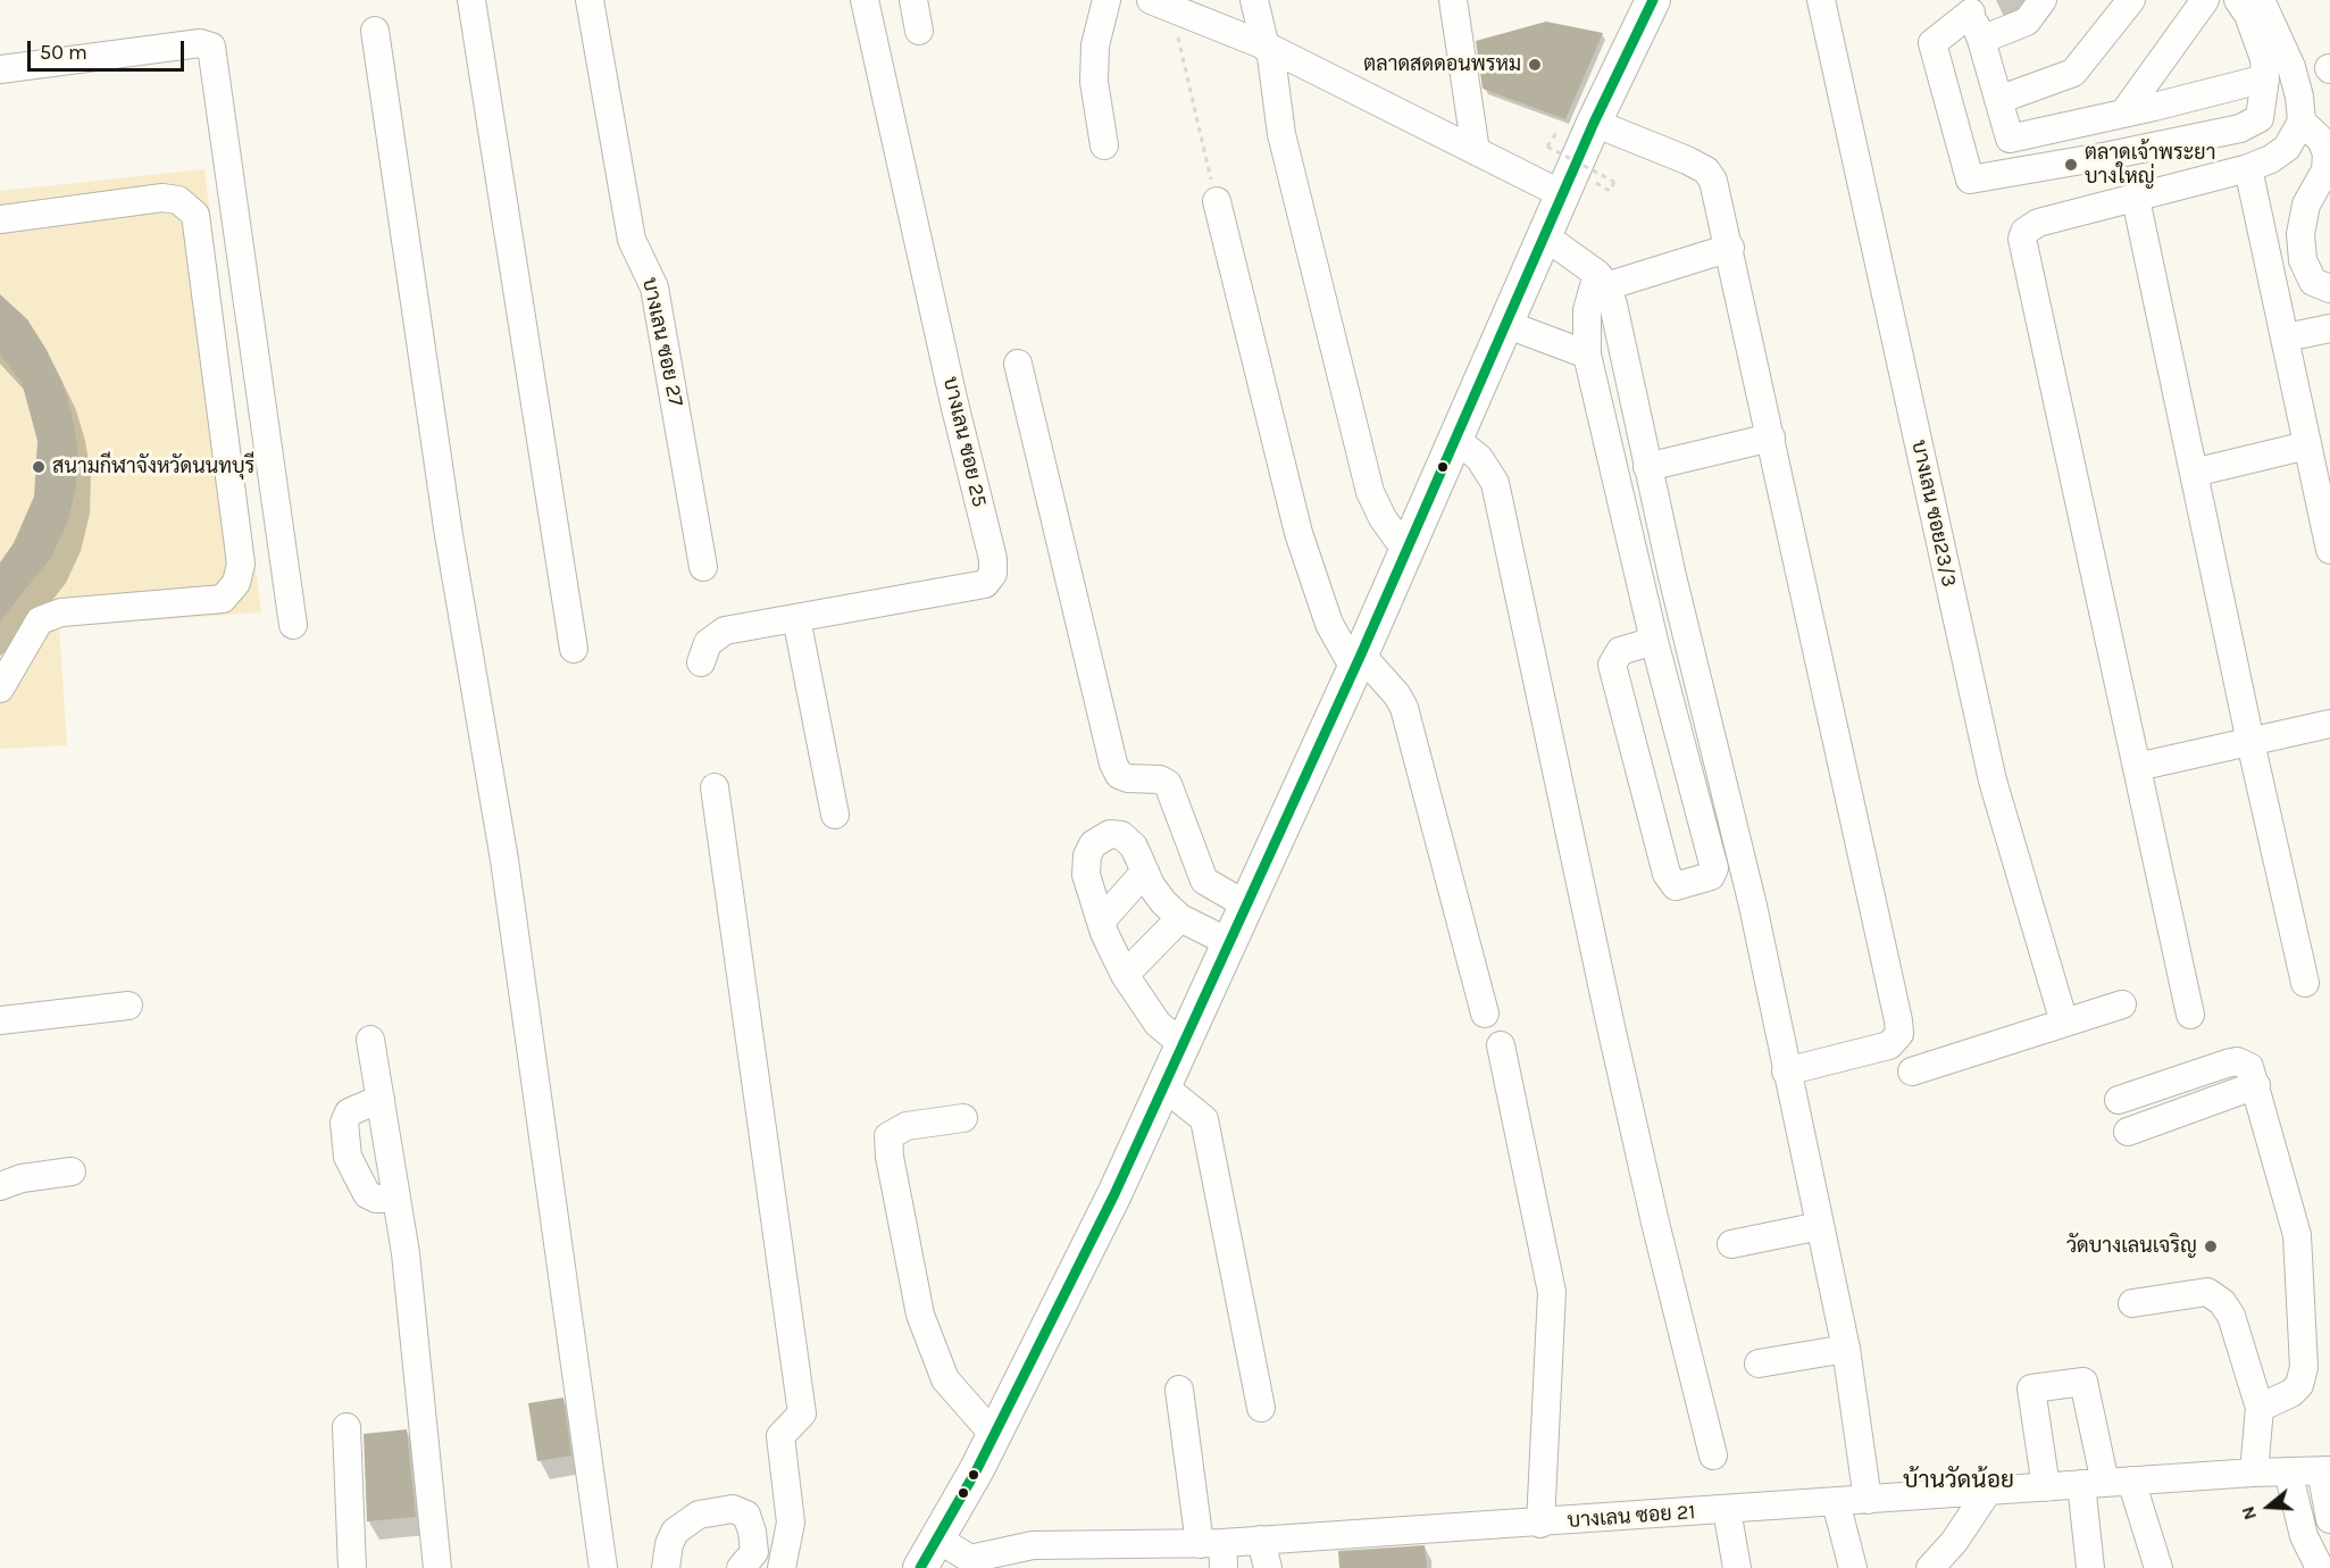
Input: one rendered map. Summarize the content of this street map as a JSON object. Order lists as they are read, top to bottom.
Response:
{
  "streets": {
    "street": [
      "บางเลน ซอย 27",
      "บางเลน ซอย 25",
      "บางเลน ซอย23/3",
      "บางเลน ซอย 21"
    ]
  },
  "districts": ["บ้านวัดน้อย"],
  "places": [
    "ตลาดสดดอนพรหม",
    "ตลาดเจ้าพระยา บางใหญ่",
    "สนามกีฬาจังหวัดนนทบุรี",
    "วัดบางเลนเจริญ"
  ],
  "scale_bar": "50 m",
  "north": "left"
}
